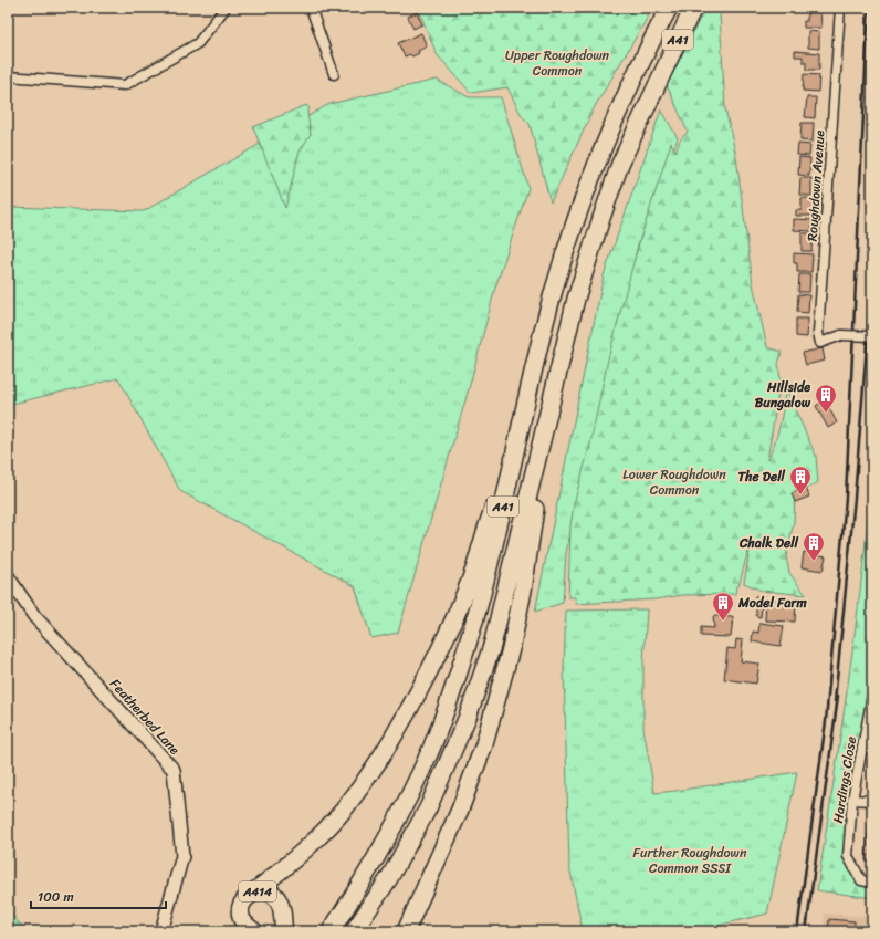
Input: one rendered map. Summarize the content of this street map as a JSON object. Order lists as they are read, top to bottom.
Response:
{
  "streets": {
    "highway": ["A41", "A414"],
    "street": ["Roughdown Avenue", "Featherbed Lane", "Hardings Close"]
  },
  "parks": ["Upper Roughdown Common", "Lower Roughdown Common", "Further Roughdown Common SSSI"],
  "places": {
    "building": [
      "Hillside Bungalow",
      "The Dell",
      "Chalk Dell",
      "Model Farm"
    ]
  },
  "scale_bar": "100 m"
}
